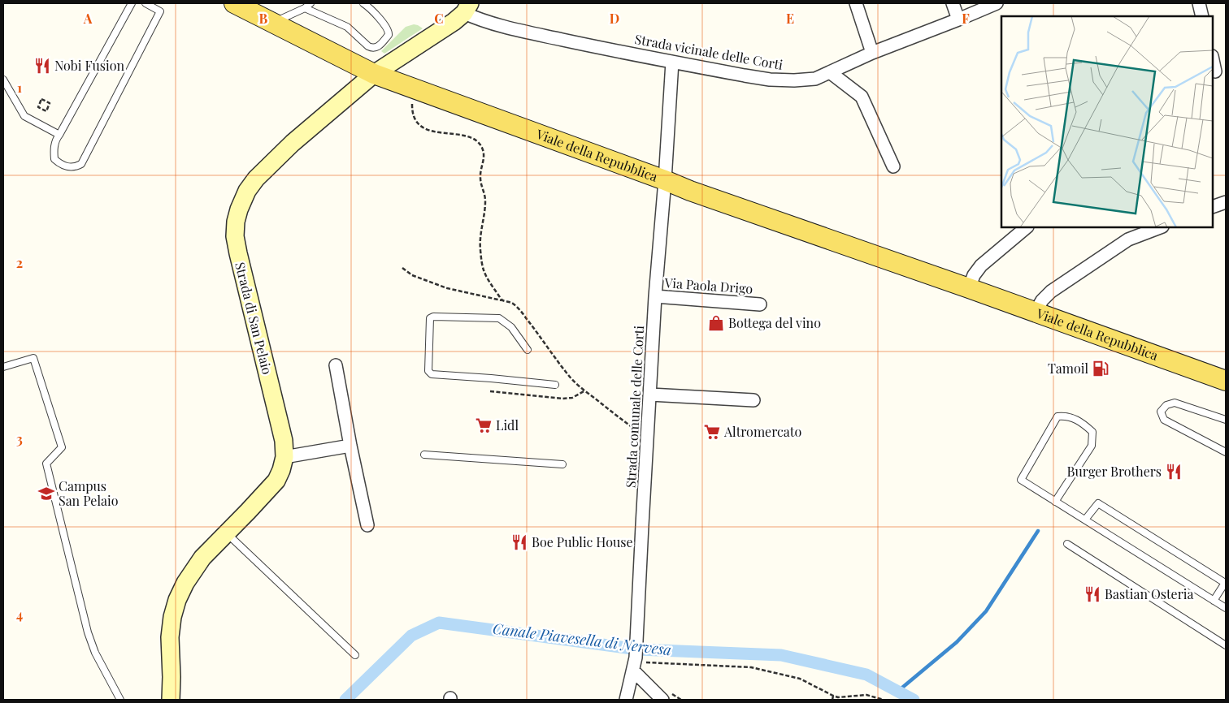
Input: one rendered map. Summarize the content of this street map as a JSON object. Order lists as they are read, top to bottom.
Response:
{
  "streets": {
    "main road": ["Viale della Repubblica"],
    "street": [
      "Strada vicinale delle Corti",
      "Via Paola Drigo",
      "Strada di San Pelaio",
      "Strada comunale delle Corti"
    ]
  },
  "crossings": [
    ["Strada vicinale delle Corti", "Strada di San Pelaio"],
    ["Strada vicinale delle Corti", "Strada comunale delle Corti"],
    ["Viale della Repubblica", "Strada di San Pelaio"],
    ["Viale della Repubblica", "Strada comunale delle Corti"],
    ["Via Paola Drigo", "Strada comunale delle Corti"]
  ],
  "water": ["Canale Piavesella di Nervesa"],
  "places": {
    "restaurant": [
      "Nobi Fusion",
      "Burger Brothers",
      "Boe Public House",
      "Bastian Osteria"
    ],
    "shop": ["Bottega del vino"],
    "fuel station": ["Tamoil"],
    "supermarket": ["Lidl", "Altromercato"],
    "school or university": ["Campus San Pelaio"]
  },
  "grid": {
    "columns": [
      "A",
      "B",
      "C",
      "D",
      "E",
      "F"
    ],
    "rows": [
      "1",
      "2",
      "3",
      "4"
    ]
  }
}
